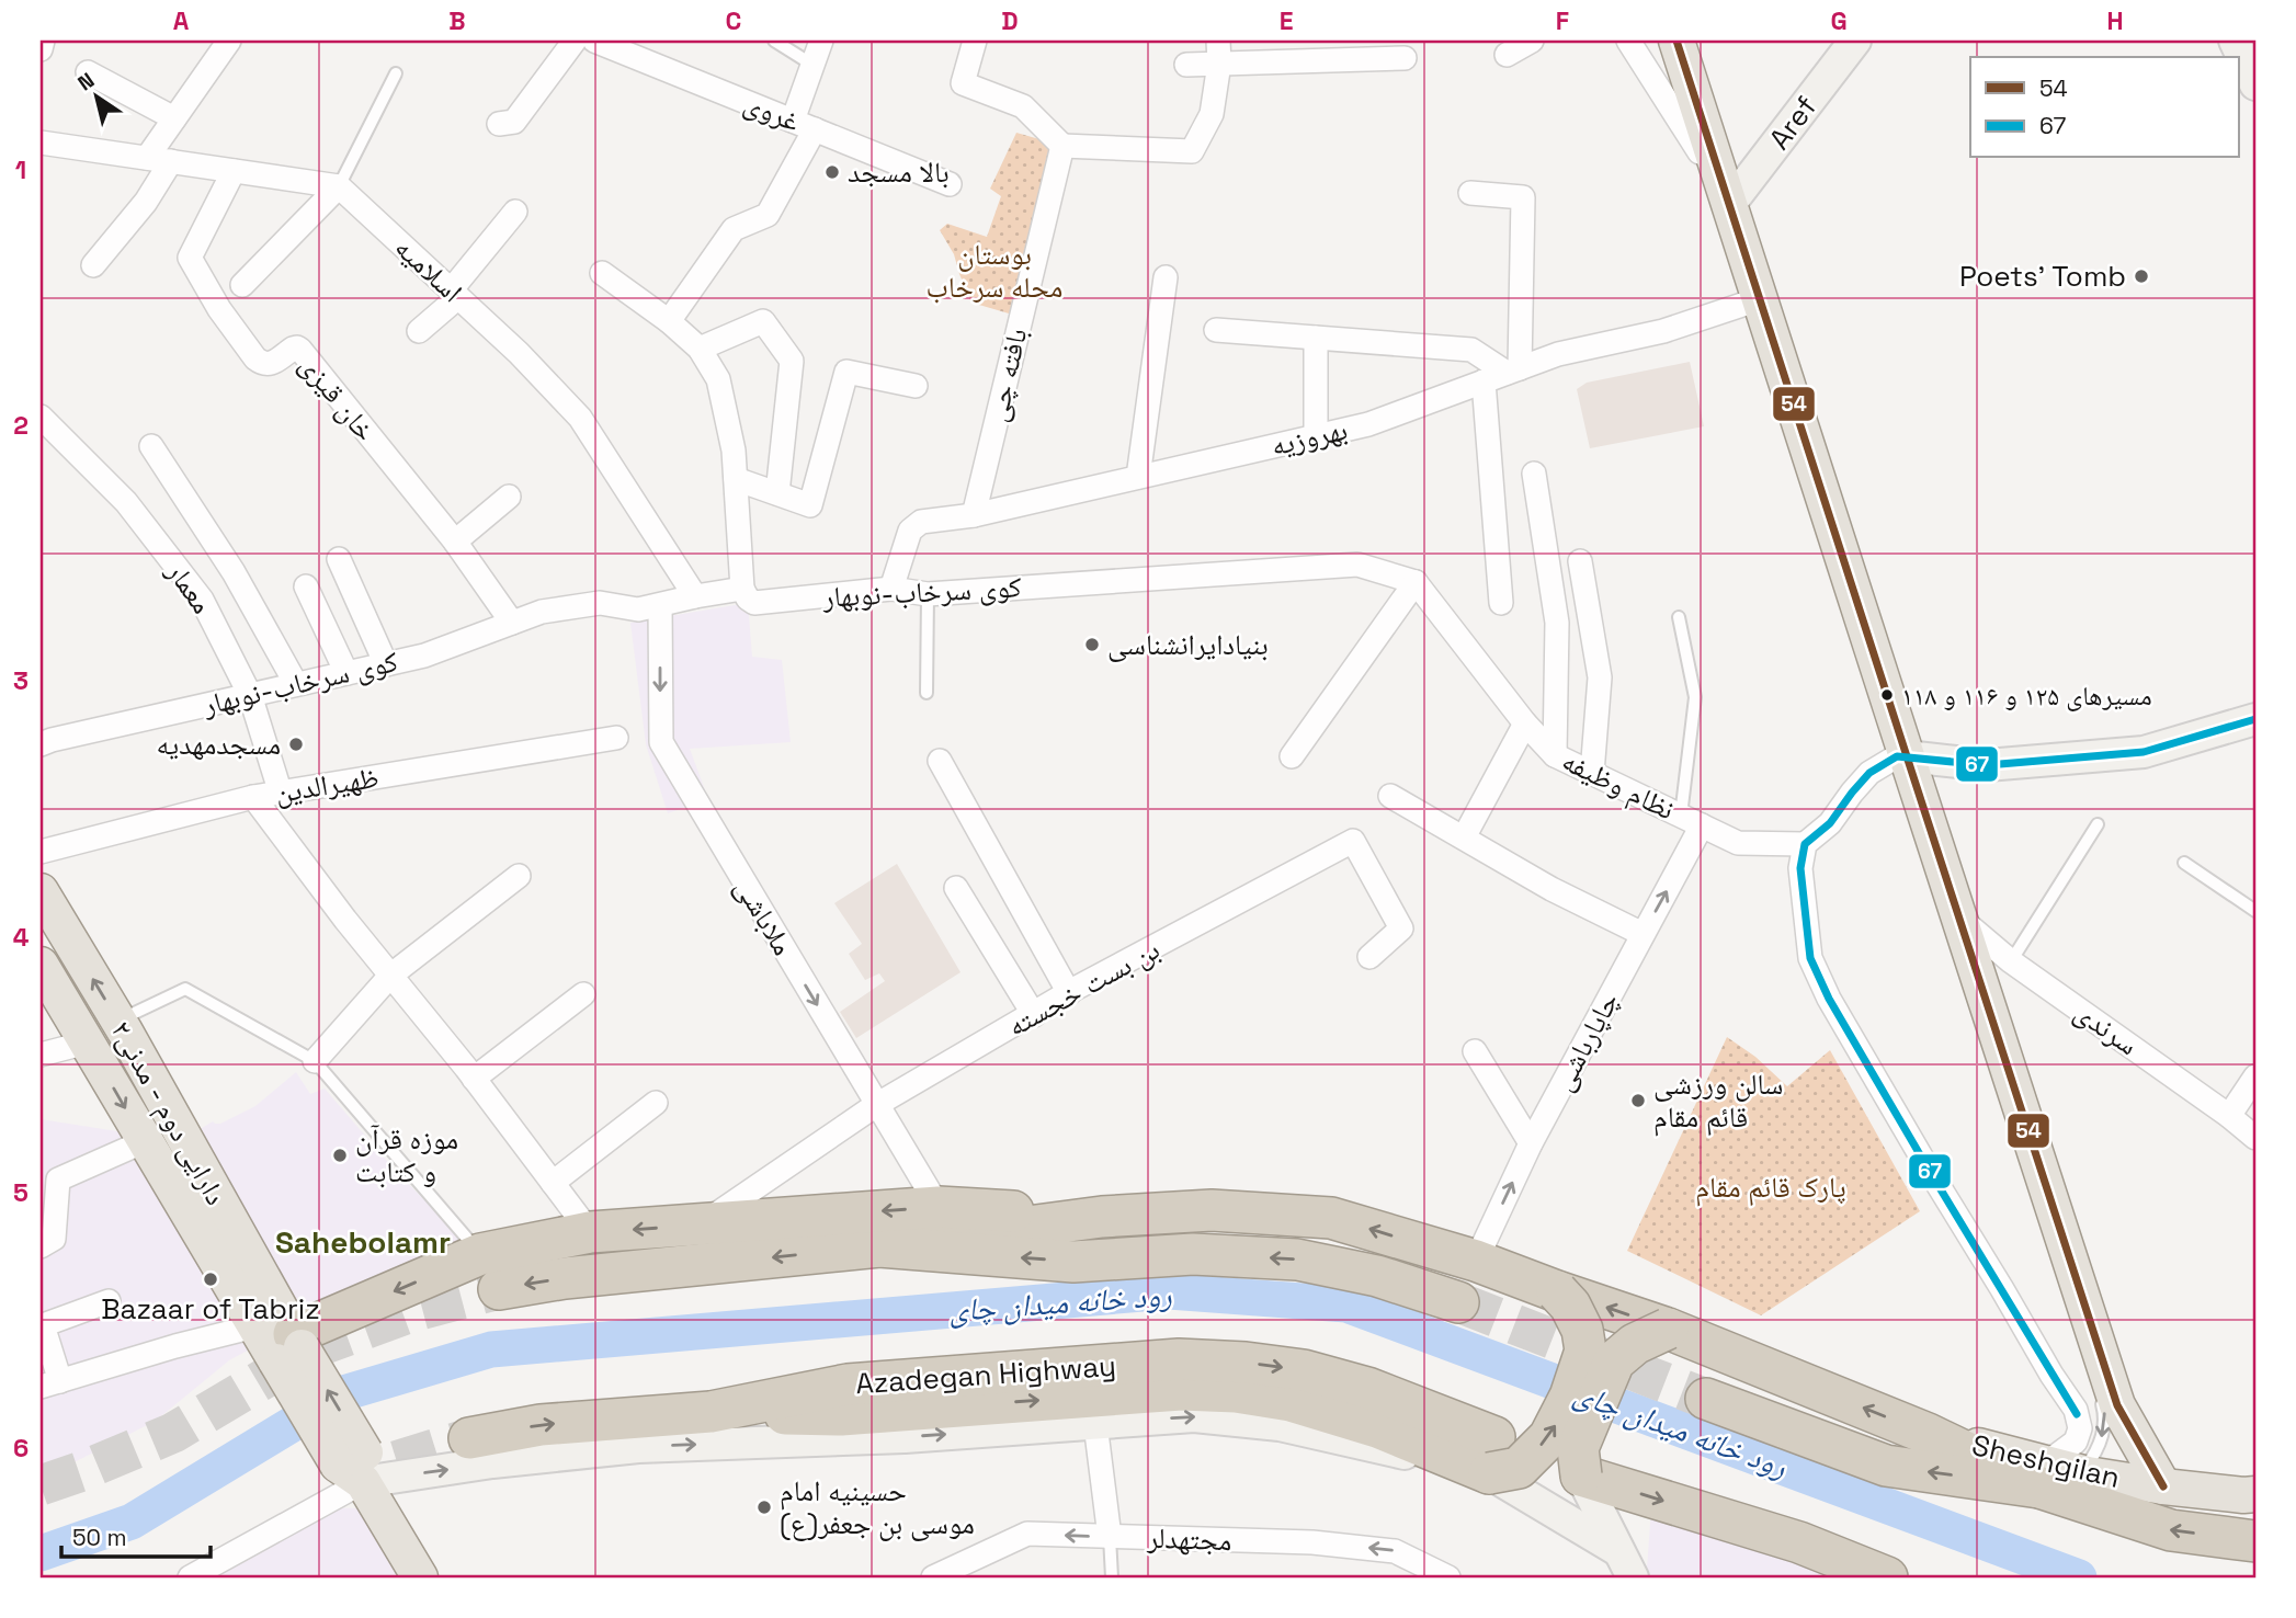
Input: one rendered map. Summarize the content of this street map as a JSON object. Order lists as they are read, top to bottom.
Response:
{
  "streets": {
    "main road": ["Aref", "دارایی دوم - مدنی۲", "Sheshgilan"],
    "street": [
      "غروی",
      "اسلامیه",
      "بافته چی",
      "خان قیزی",
      "بهروزیه",
      "معمار",
      "کوی سرخاب-نوبهار",
      "ظهیرالدین",
      "نظام وظیفه",
      "ملاباشی",
      "بن بست خجسته",
      "سرندی",
      "چاپارباشی",
      "مجتهدلر"
    ]
  },
  "crossings": [
    ["اسلامیه", "کوی سرخاب-نوبهار"],
    ["بافته چی", "بهروزیه"],
    ["خان قیزی", "کوی سرخاب-نوبهار"],
    ["بهروزیه", "کوی سرخاب-نوبهار"],
    ["معمار", "کوی سرخاب-نوبهار"],
    ["معمار", "ظهیرالدین"],
    ["کوی سرخاب-نوبهار", "نظام وظیفه"],
    ["کوی سرخاب-نوبهار", "ملاباشی"],
    ["نظام وظیفه", "چاپارباشی"],
    ["ملاباشی", "بن بست خجسته"]
  ],
  "one_way": ["ملاباشی", "مجتهدلر"],
  "districts": ["Sahebolamr"],
  "water": ["رود خانه میدان چای"],
  "parks": ["بوستان محله سرخاب", "پارک قائم مقام"],
  "places": [
    "بالا مسجد",
    "Poets' Tomb",
    "بنیادایرانشناسی",
    "مسیرهای ۱۲۵ و ۱۱۶ و ۱۱۸",
    "مسجدمهدیه",
    "سالن ورزشی قائم مقام",
    "موزه قرآن و کتابت",
    "Bazaar of Tabriz",
    "حسینیه امام موسی بن جعفر(ع)"
  ],
  "lines": ["transit line 54", "transit line 67"],
  "legend": ["54", "67"],
  "scale_bar": "50 m",
  "north": "top left",
  "grid": {
    "columns": [
      "A",
      "B",
      "C",
      "D",
      "E",
      "F",
      "G",
      "H"
    ],
    "rows": [
      "1",
      "2",
      "3",
      "4",
      "5",
      "6"
    ]
  }
}
